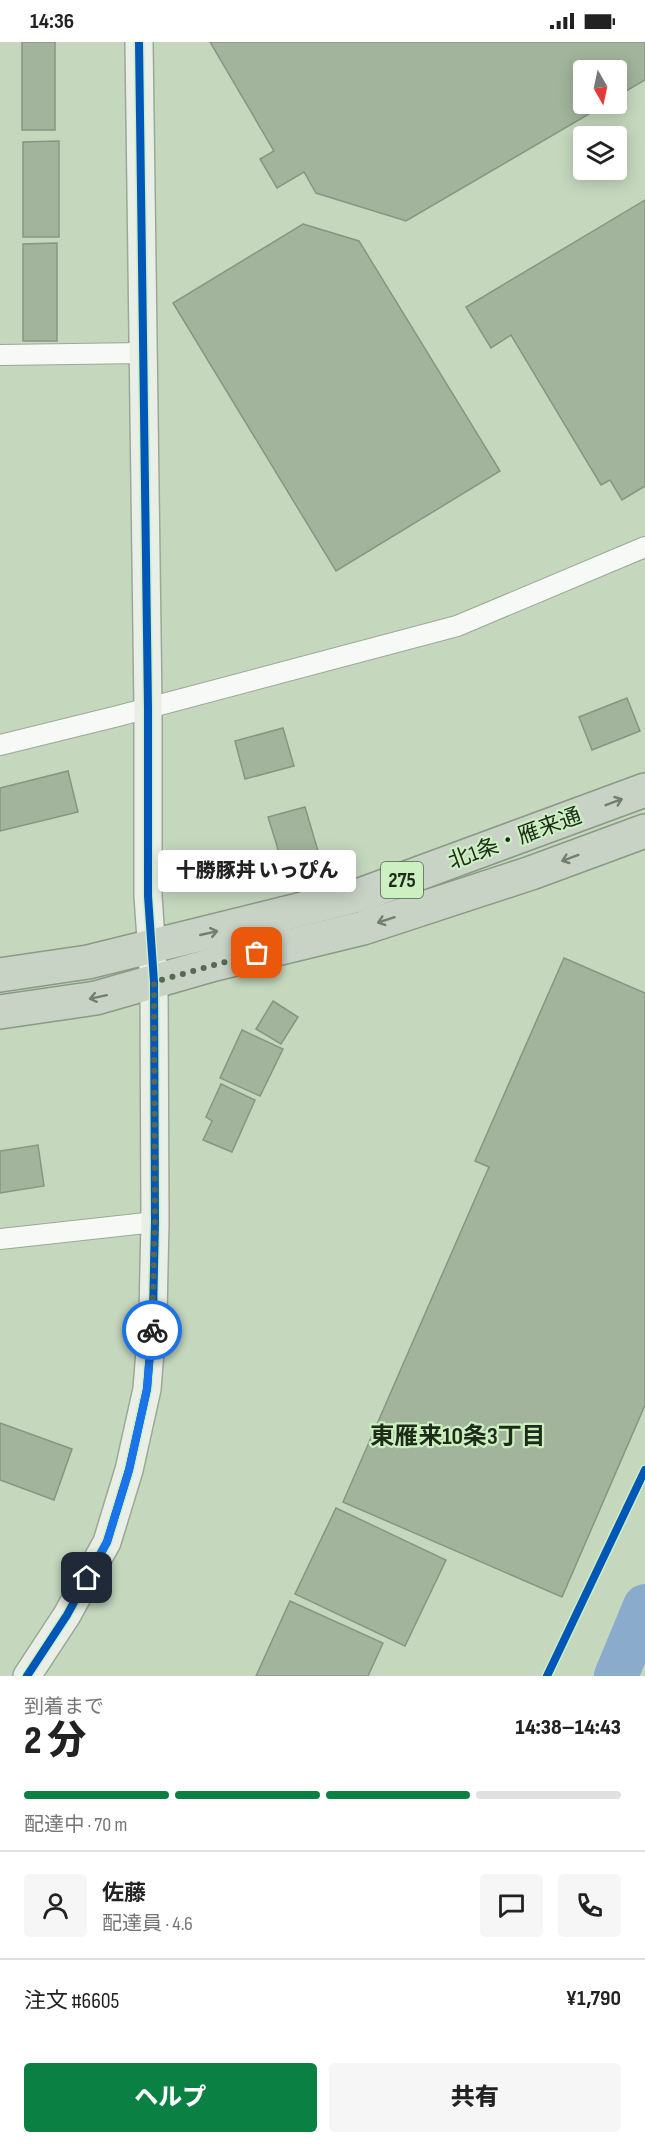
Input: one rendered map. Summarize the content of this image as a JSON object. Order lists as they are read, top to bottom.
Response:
{
  "streets": {
    "highway": ["北1条・雁来通", "275"]
  },
  "districts": ["東雁来10条3丁目"],
  "places": ["十勝豚丼 いっぴん"],
  "north": "bottom",
  "page": {
    "status": "14:36",
    "bubble": "十勝豚丼 いっぴん",
    "heading": ["2 分", "到着まで", "14:38–14:43"],
    "panel": [
      "佐藤",
      "配達員 · 4.6",
      "注文 #6605",
      "¥1,790"
    ],
    "bar": "配達中 · 70 m",
    "buttons": ["ヘルプ", "共有"]
  }
}
